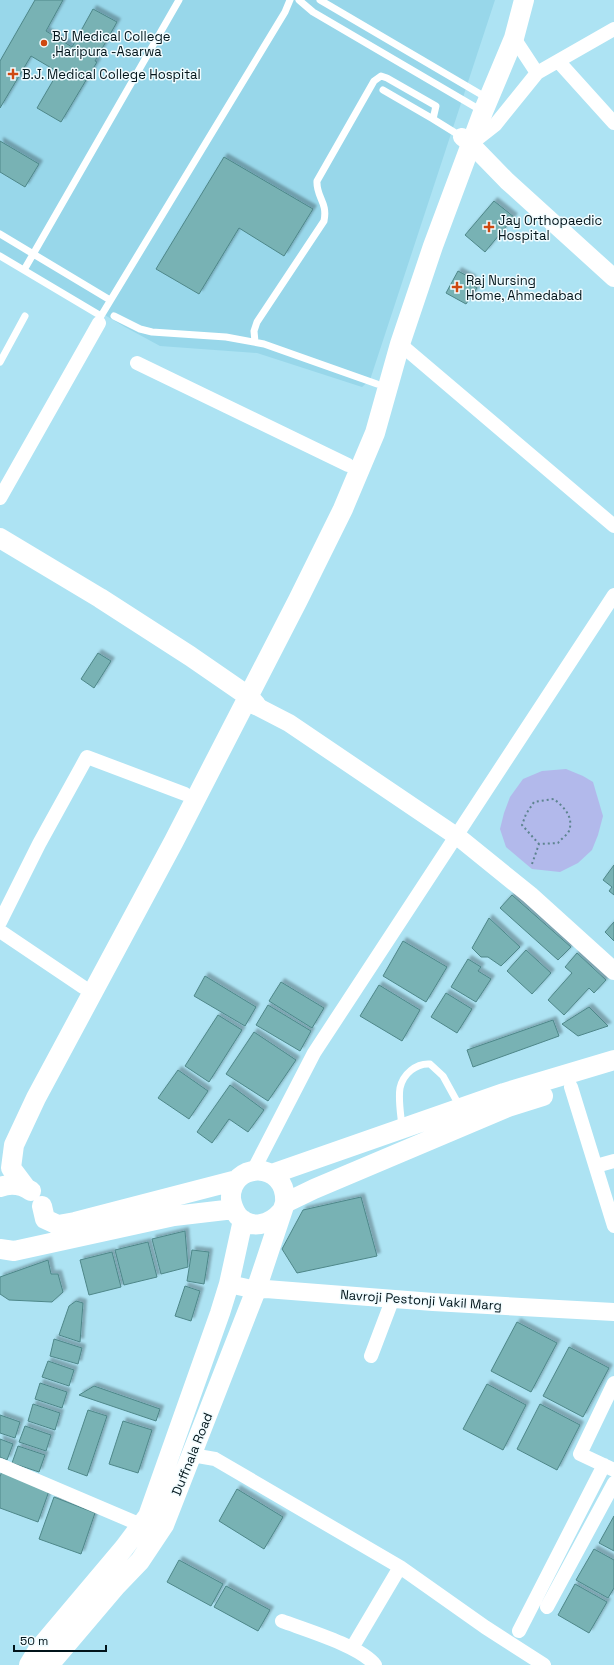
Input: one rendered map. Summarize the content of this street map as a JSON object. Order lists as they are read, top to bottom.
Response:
{
  "streets": {
    "main road": ["Duffnala Road"],
    "street": ["Navroji Pestonji Vakil Marg"]
  },
  "crossings": [
    ["Navroji Pestonji Vakil Marg", "Duffnala Road"]
  ],
  "places": {
    "other": ["BJ Medical College ,Haripura -Asarwa"],
    "health": ["B.J. Medical College Hospital", "Jay Orthopaedic Hospital", "Raj Nursing Home, Ahmedabad"]
  },
  "scale_bar": "50 m"
}
